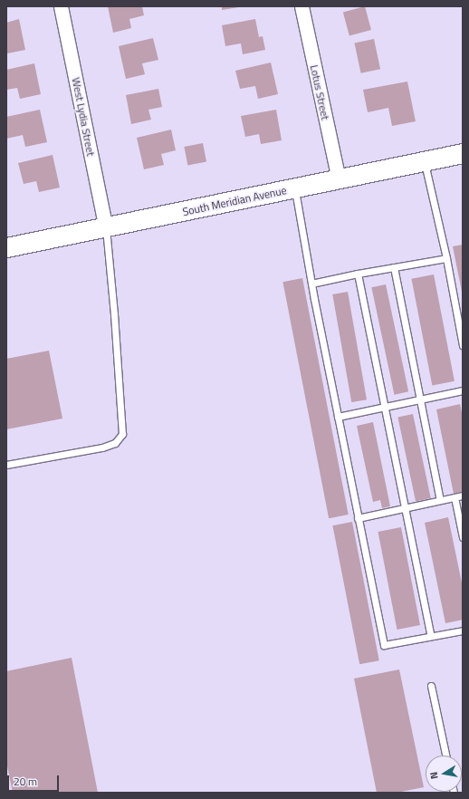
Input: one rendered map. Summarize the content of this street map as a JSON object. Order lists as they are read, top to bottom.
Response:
{
  "streets": {
    "main road": ["South Meridian Avenue"],
    "street": ["Lotus Street", "West Lydia Street"]
  },
  "crossings": [
    ["Lotus Street", "South Meridian Avenue"],
    ["West Lydia Street", "South Meridian Avenue"]
  ],
  "scale_bar": "20 m",
  "north": "left"
}
